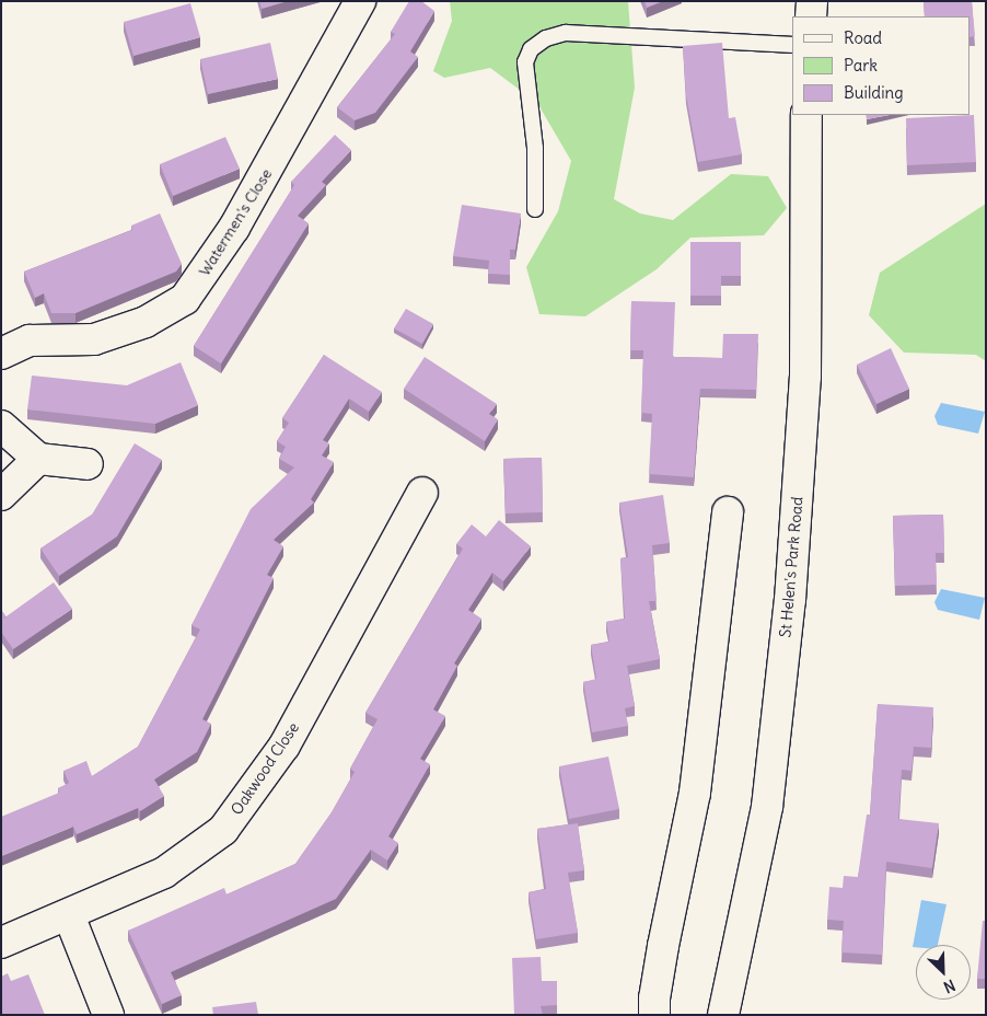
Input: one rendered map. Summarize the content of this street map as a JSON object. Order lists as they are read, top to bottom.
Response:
{
  "streets": {
    "street": ["Watermen's Close", "St Helen's Park Road", "Oakwood Close"]
  },
  "legend": ["Road", "Park", "Building"],
  "north": "bottom right"
}
